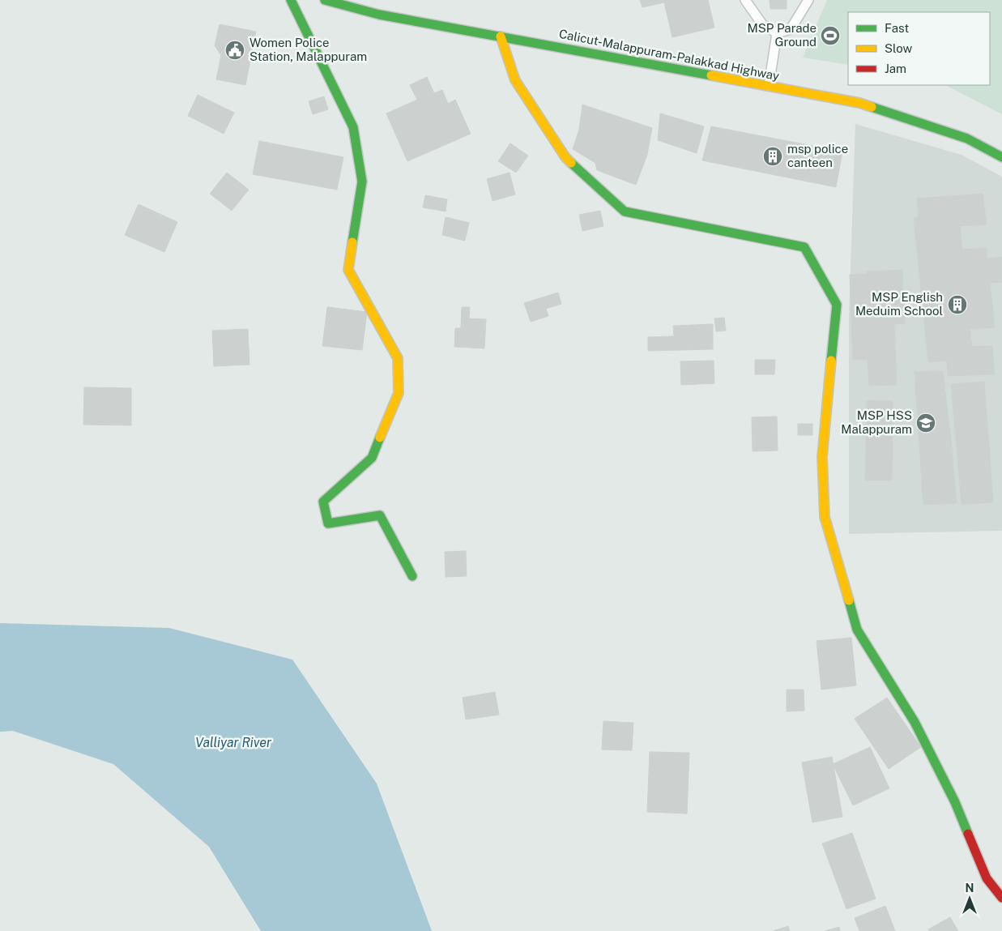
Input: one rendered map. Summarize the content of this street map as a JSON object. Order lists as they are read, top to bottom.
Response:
{
  "streets": {
    "main road": ["Calicut-Malappuram-Palakkad Highway"]
  },
  "water": ["Valliyar River"],
  "places": {
    "sports": ["MSP Parade Ground"],
    "public building": ["Women Police Station, Malappuram"],
    "building": ["msp police canteen", "MSP English Meduim School"],
    "school or university": ["MSP HSS Malappuram"]
  },
  "legend": ["Fast", "Slow", "Jam"],
  "north": "top"
}
